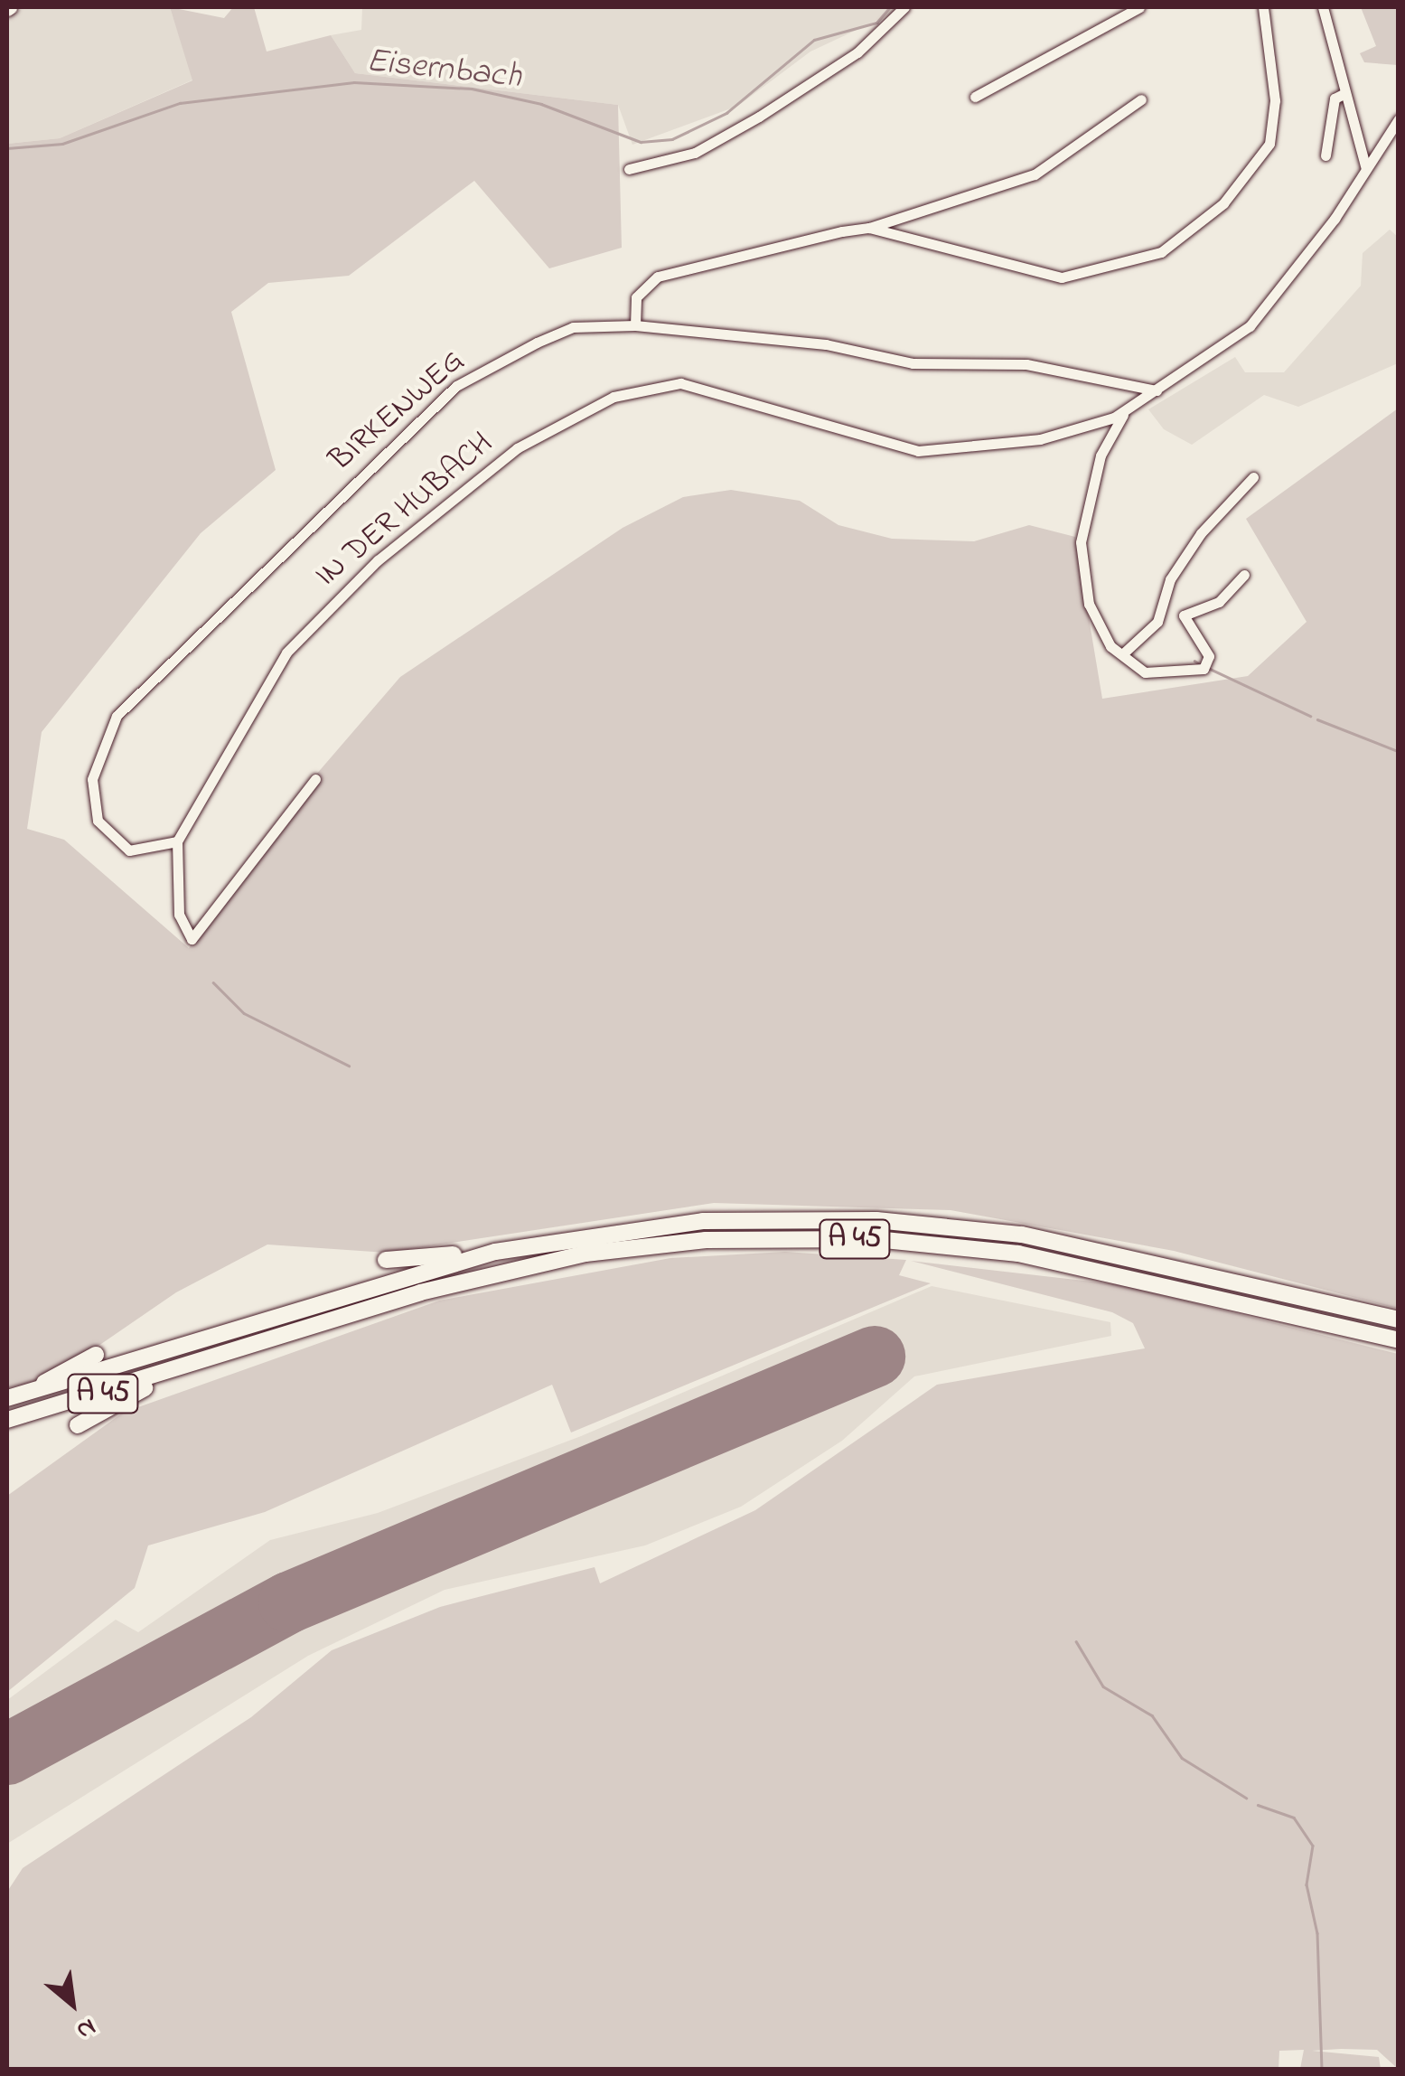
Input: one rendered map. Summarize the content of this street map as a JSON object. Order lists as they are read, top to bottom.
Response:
{
  "streets": {
    "highway": ["A 45"],
    "street": ["BIRKENWEG", "IN DER HUBACH"]
  },
  "crossings": [
    ["BIRKENWEG", "IN DER HUBACH"]
  ],
  "water": ["Eisernbach"],
  "north": "bottom right"
}
